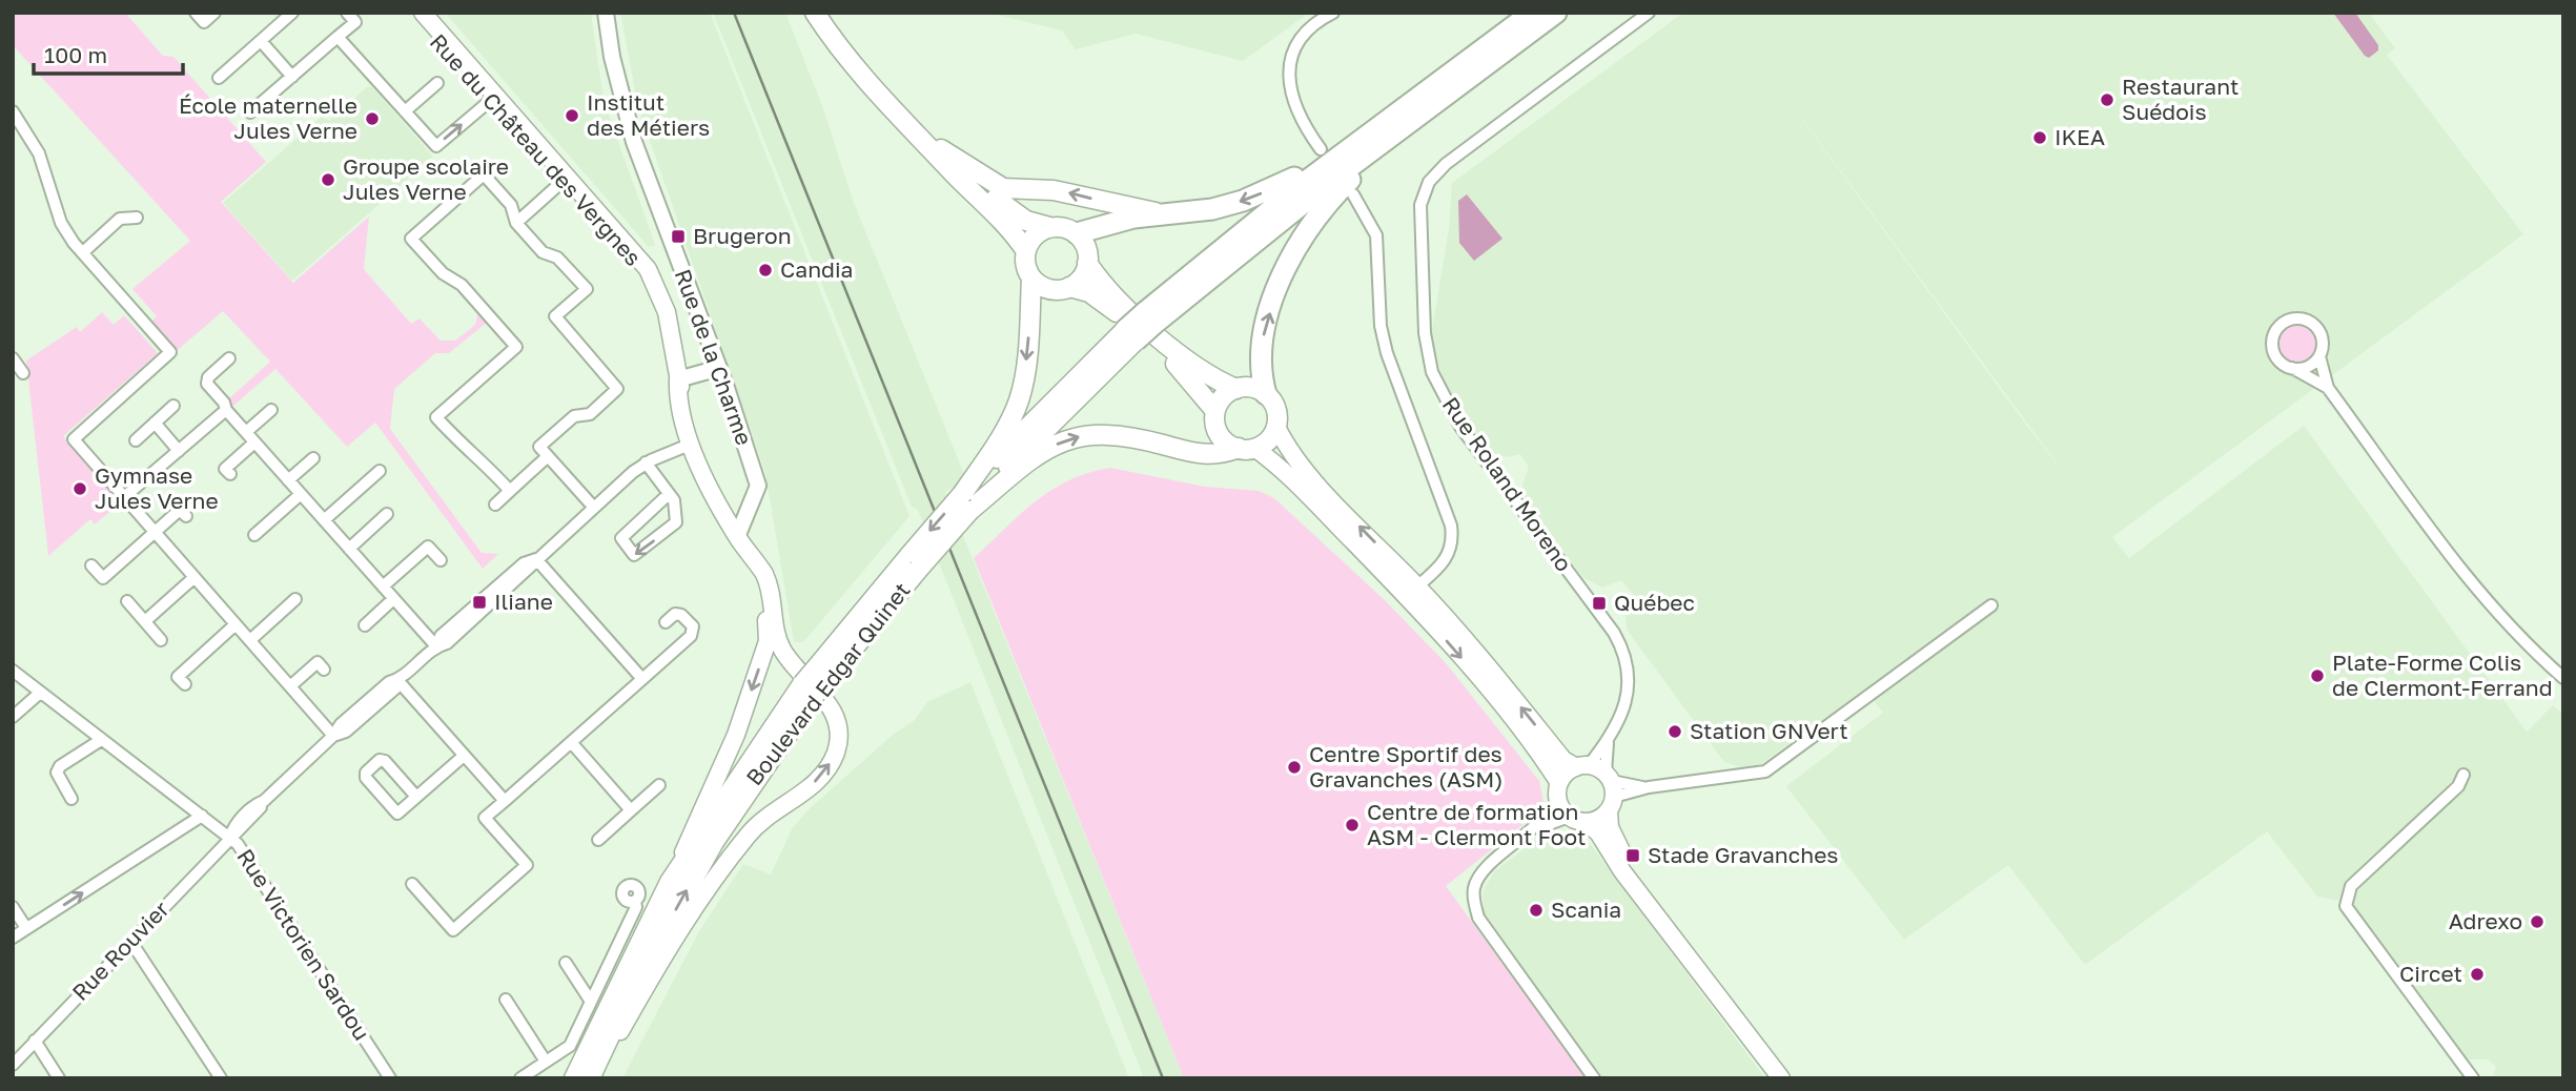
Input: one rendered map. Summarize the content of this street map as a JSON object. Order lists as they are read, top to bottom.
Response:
{
  "streets": {
    "main road": ["Rue du Château des Vergnes", "Boulevard Edgar Quinet"],
    "street": [
      "Rue de la Charme",
      "Rue Roland Moreno",
      "Rue Victorien Sardou",
      "Rue Rouvier"
    ]
  },
  "crossings": [
    ["Rue Victorien Sardou", "Rue Rouvier"]
  ],
  "places": {
    "other": [
      "Restaurant Suédois",
      "Institut des Métiers",
      "École maternelle Jules Verne",
      "IKEA",
      "Groupe scolaire Jules Verne",
      "Candia",
      "Gymnase Jules Verne",
      "Plate-Forme Colis de Clermont-Ferrand",
      "Station GNVert",
      "Centre Sportif des Gravanches (ASM)",
      "Centre de formation ASM - Clermont Foot",
      "Scania",
      "Adrexo",
      "Circet"
    ],
    "transit": [
      "Brugeron",
      "Iliane",
      "Québec",
      "Stade Gravanches"
    ]
  },
  "scale_bar": "100 m"
}
